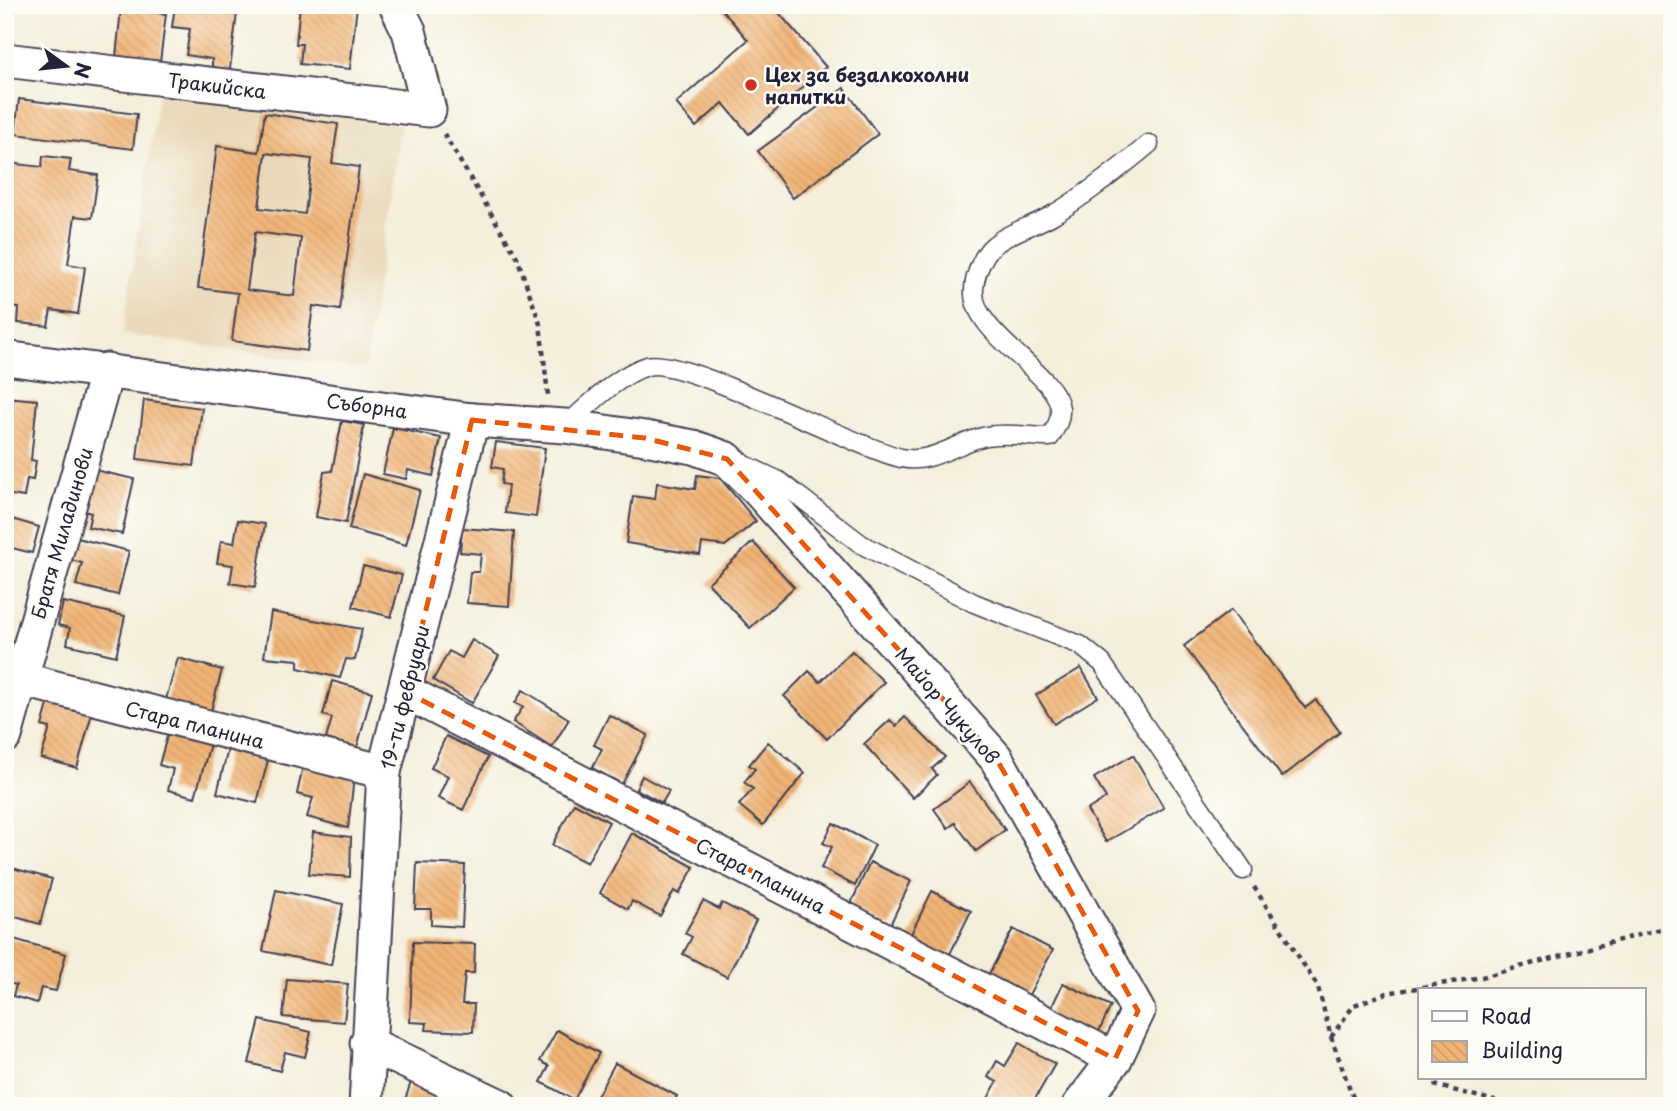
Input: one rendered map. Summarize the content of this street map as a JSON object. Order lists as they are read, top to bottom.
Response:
{
  "streets": {
    "street": [
      "Тракийска",
      "Съборна",
      "Братя Миладинови",
      "19-ти февруари",
      "Майор Чукулов",
      "Стара планина"
    ]
  },
  "crossings": [
    ["Съборна", "Братя Миладинови"],
    ["Съборна", "19-ти февруари"],
    ["Съборна", "Майор Чукулов"],
    ["Братя Миладинови", "Стара планина"],
    ["19-ти февруари", "Стара планина"],
    ["Майор Чукулов", "Стара планина"]
  ],
  "places": ["Цех за безалкохолни напитки"],
  "legend": ["Road", "Building"],
  "north": "right"
}
